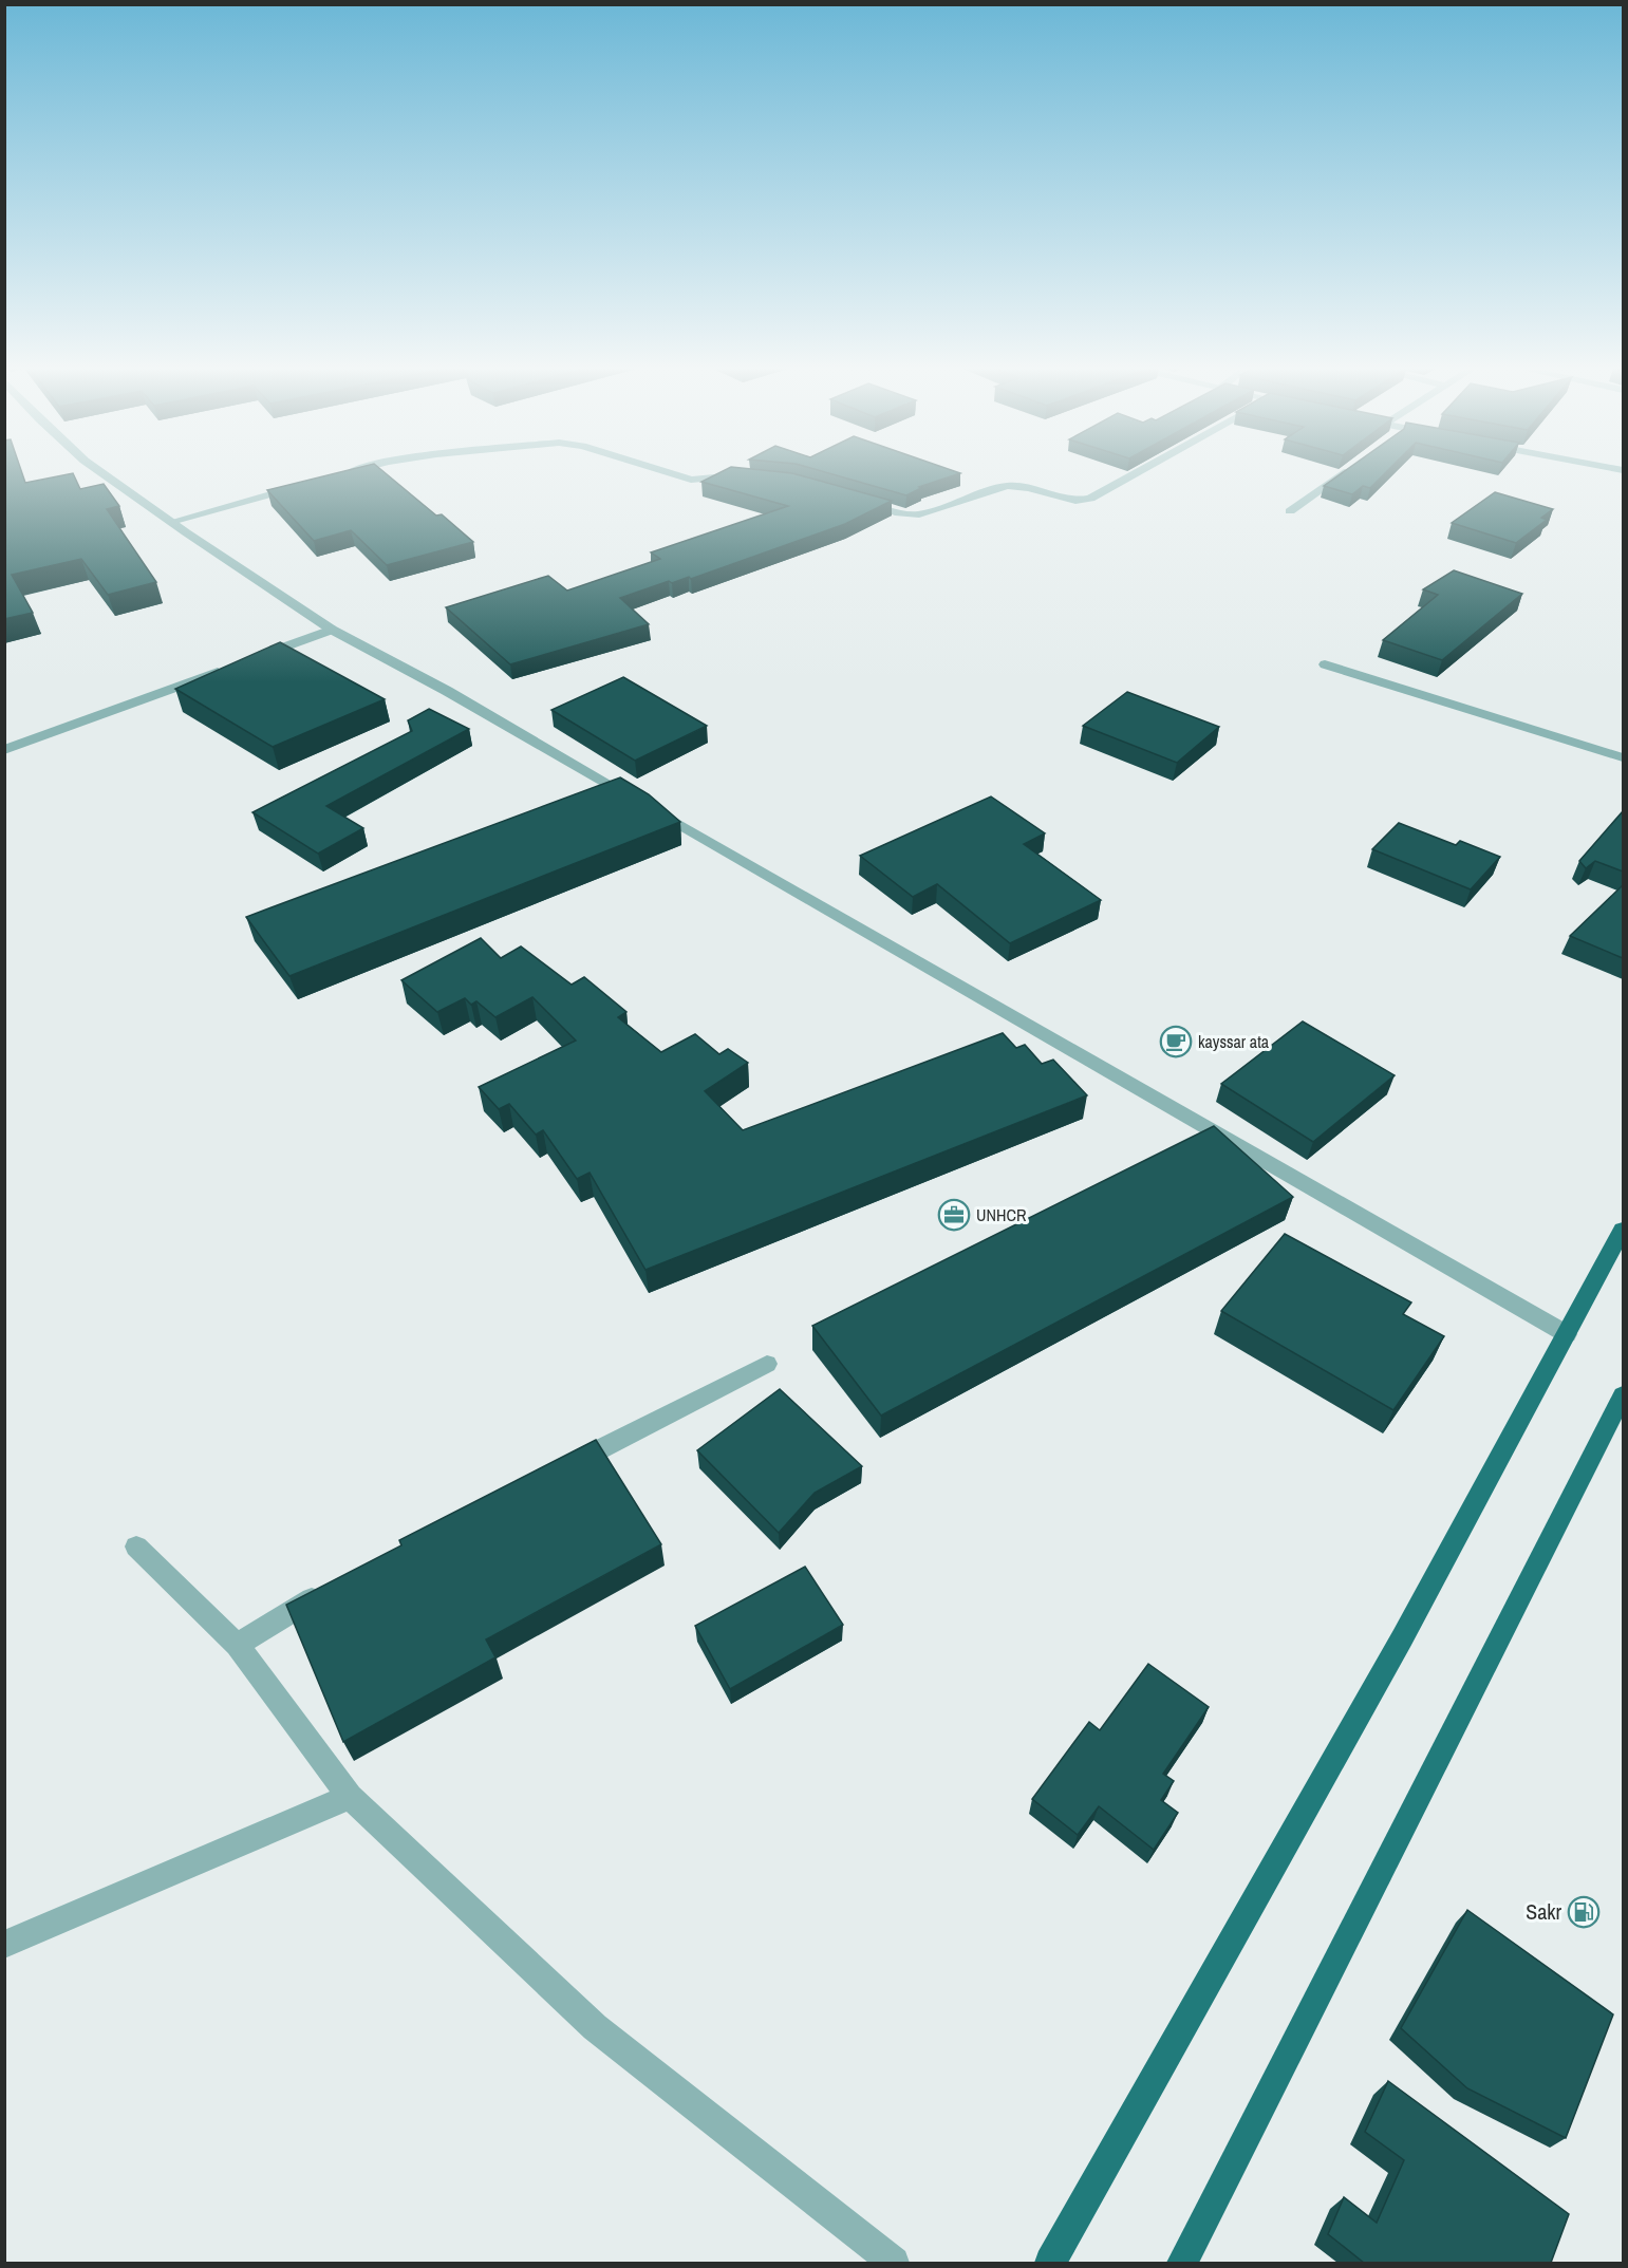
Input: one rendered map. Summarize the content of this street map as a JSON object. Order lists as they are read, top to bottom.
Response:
{
  "places": {
    "cafe": ["kayssar ata"],
    "office": ["UNHCR"],
    "fuel station": ["Sakr"]
  }
}
